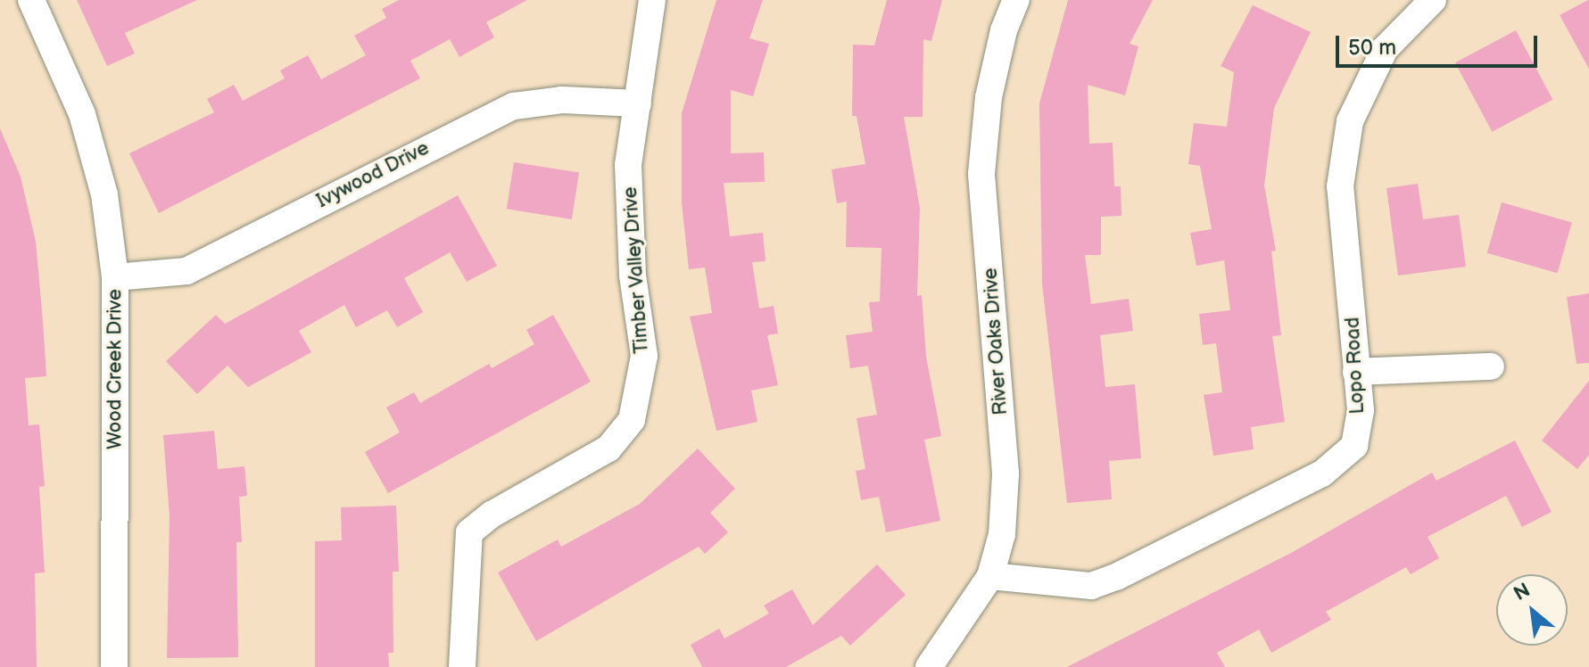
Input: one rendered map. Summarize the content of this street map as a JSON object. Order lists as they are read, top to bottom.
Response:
{
  "streets": {
    "street": [
      "Ivywood Drive",
      "Timber Valley Drive",
      "River Oaks Drive",
      "Lopo Road",
      "Wood Creek Drive"
    ]
  },
  "crossings": [
    ["Ivywood Drive", "Timber Valley Drive"],
    ["Ivywood Drive", "Wood Creek Drive"],
    ["River Oaks Drive", "Lopo Road"]
  ],
  "scale_bar": "50 m",
  "north": "top left"
}
